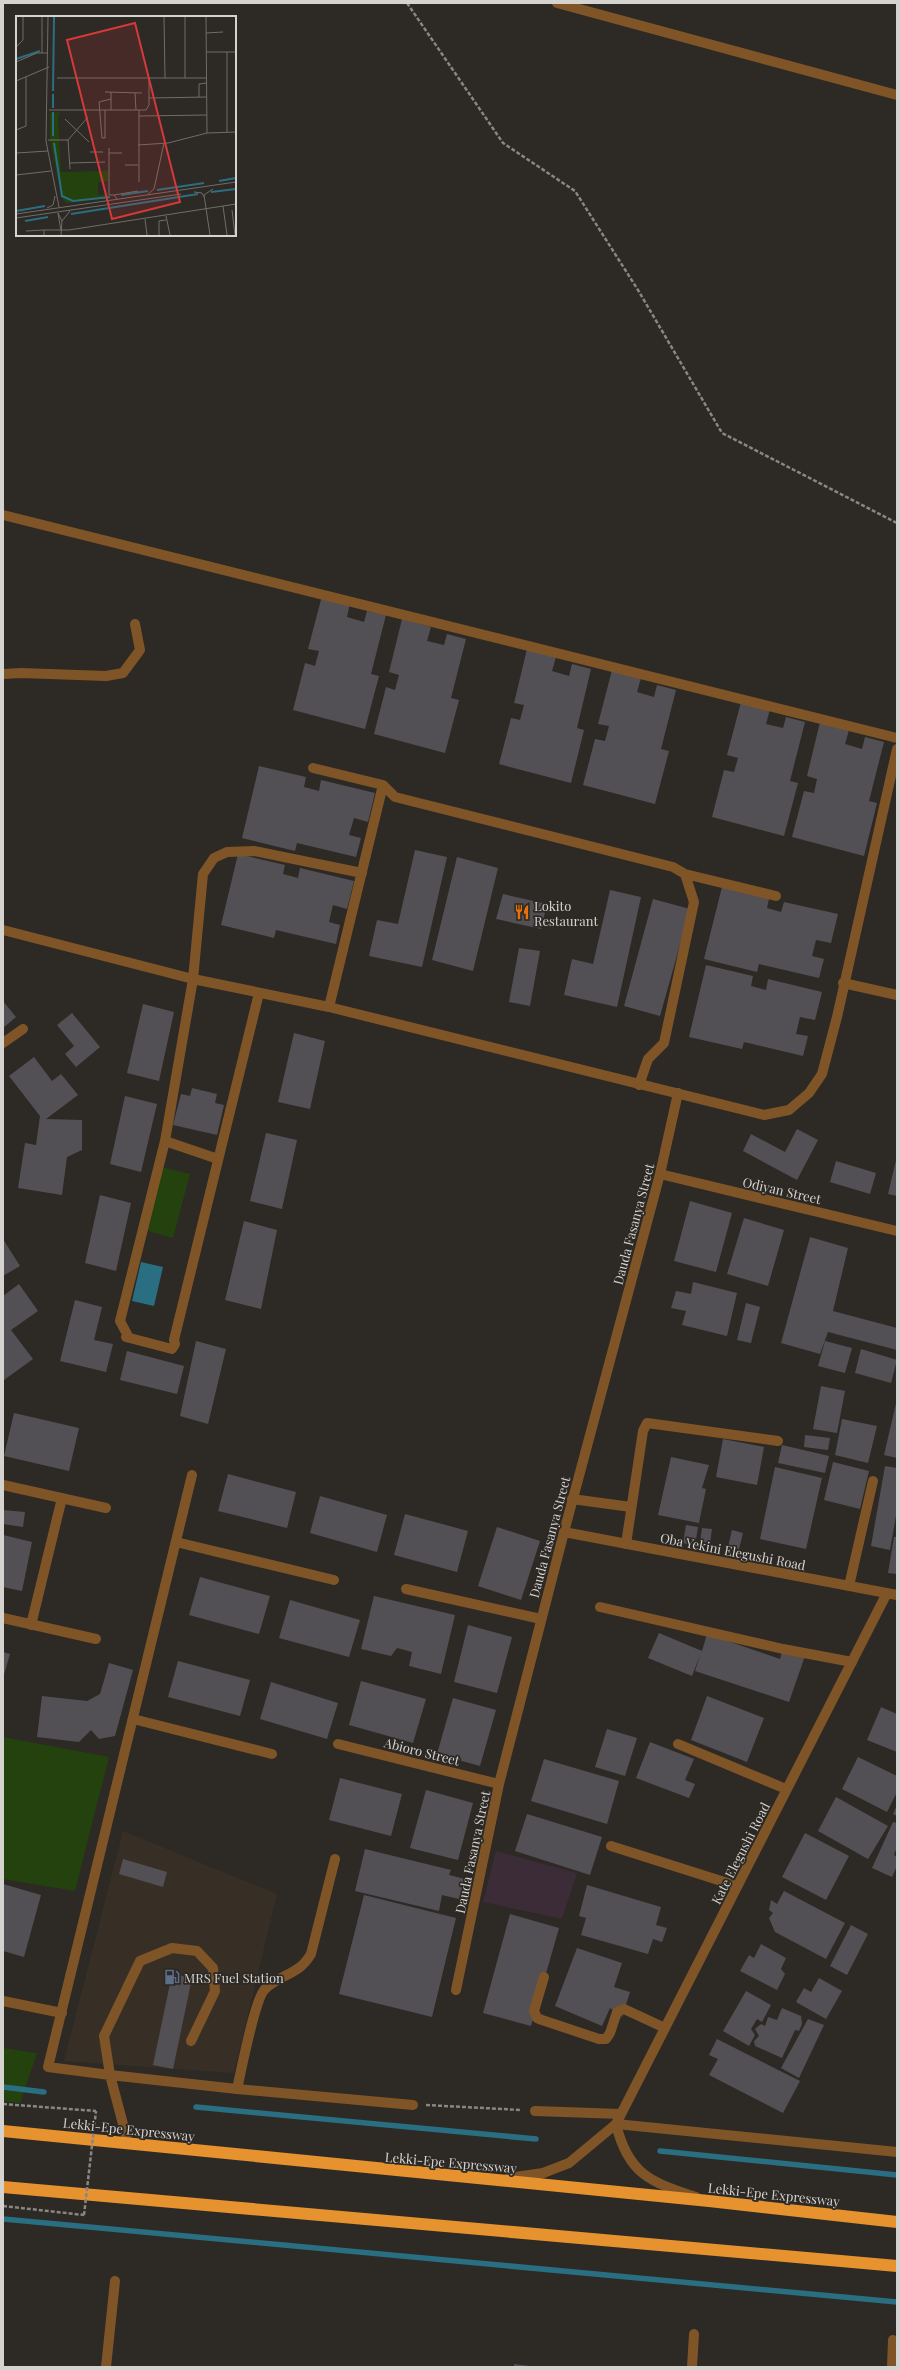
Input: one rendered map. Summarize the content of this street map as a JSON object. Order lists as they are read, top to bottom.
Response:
{
  "streets": {
    "highway": ["Lekki-Epe Expressway"],
    "street": [
      "Odiyan Street",
      "Dauda Fasanya Street",
      "Oba Yekini Elegushi Road",
      "Abioro Street",
      "Kate Elegushi Road"
    ]
  },
  "crossings": [
    ["Odiyan Street", "Dauda Fasanya Street"],
    ["Dauda Fasanya Street", "Oba Yekini Elegushi Road"],
    ["Dauda Fasanya Street", "Abioro Street"],
    ["Oba Yekini Elegushi Road", "Kate Elegushi Road"],
    ["Kate Elegushi Road", "Lekki-Epe Expressway"]
  ],
  "places": {
    "restaurant": ["Lokito Restaurant"],
    "fuel station": ["MRS Fuel Station"]
  }
}
